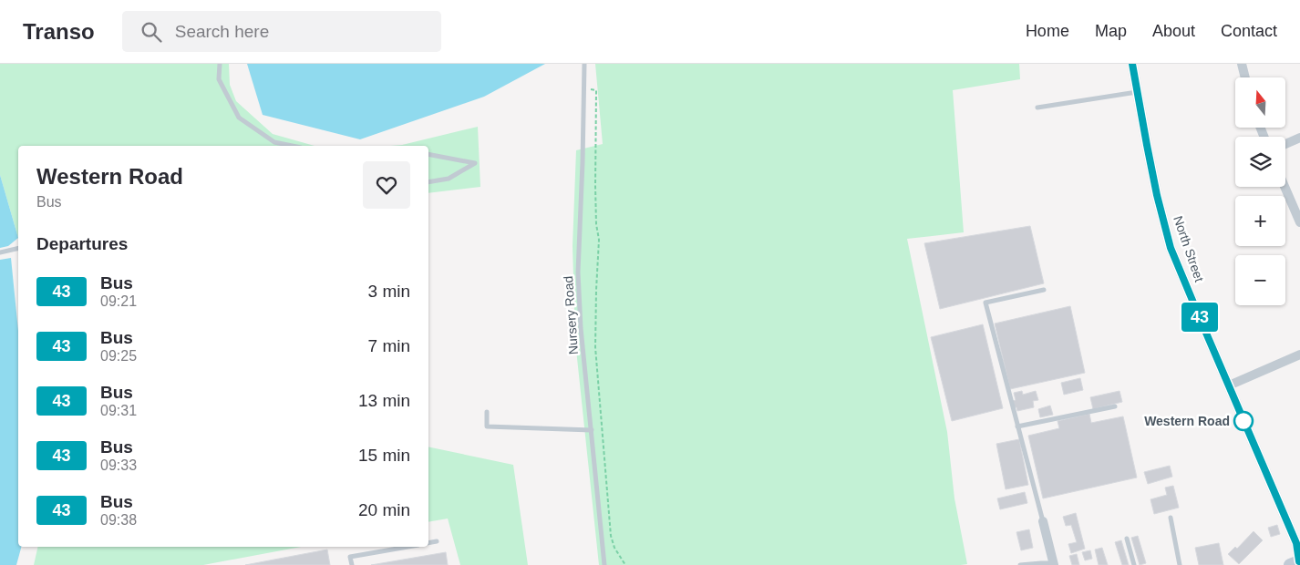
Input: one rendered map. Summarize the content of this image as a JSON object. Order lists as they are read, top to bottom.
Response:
{
  "streets": {
    "street": ["North Street"],
    "lane": ["Nursery Road"]
  },
  "places": ["Western Road"],
  "lines": ["bus line 43"],
  "north": "top",
  "page": {
    "header": "Transo",
    "search": "Search here",
    "nav": [
      "Home",
      "Map",
      "About",
      "Contact"
    ],
    "on_map": "43",
    "map_buttons": ["+", "−"],
    "heading": [
      ["Western Road", "Bus"],
      "Departures"
    ],
    "list": [
      {
        "mark": "43",
        "name": "Bus",
        "note": "09:21",
        "value": "3 min"
      },
      {
        "mark": "43",
        "name": "Bus",
        "note": "09:25",
        "value": "7 min"
      },
      {
        "mark": "43",
        "name": "Bus",
        "note": "09:31",
        "value": "13 min"
      },
      {
        "mark": "43",
        "name": "Bus",
        "note": "09:33",
        "value": "15 min"
      },
      {
        "mark": "43",
        "name": "Bus",
        "note": "09:38",
        "value": "20 min"
      }
    ]
  }
}
